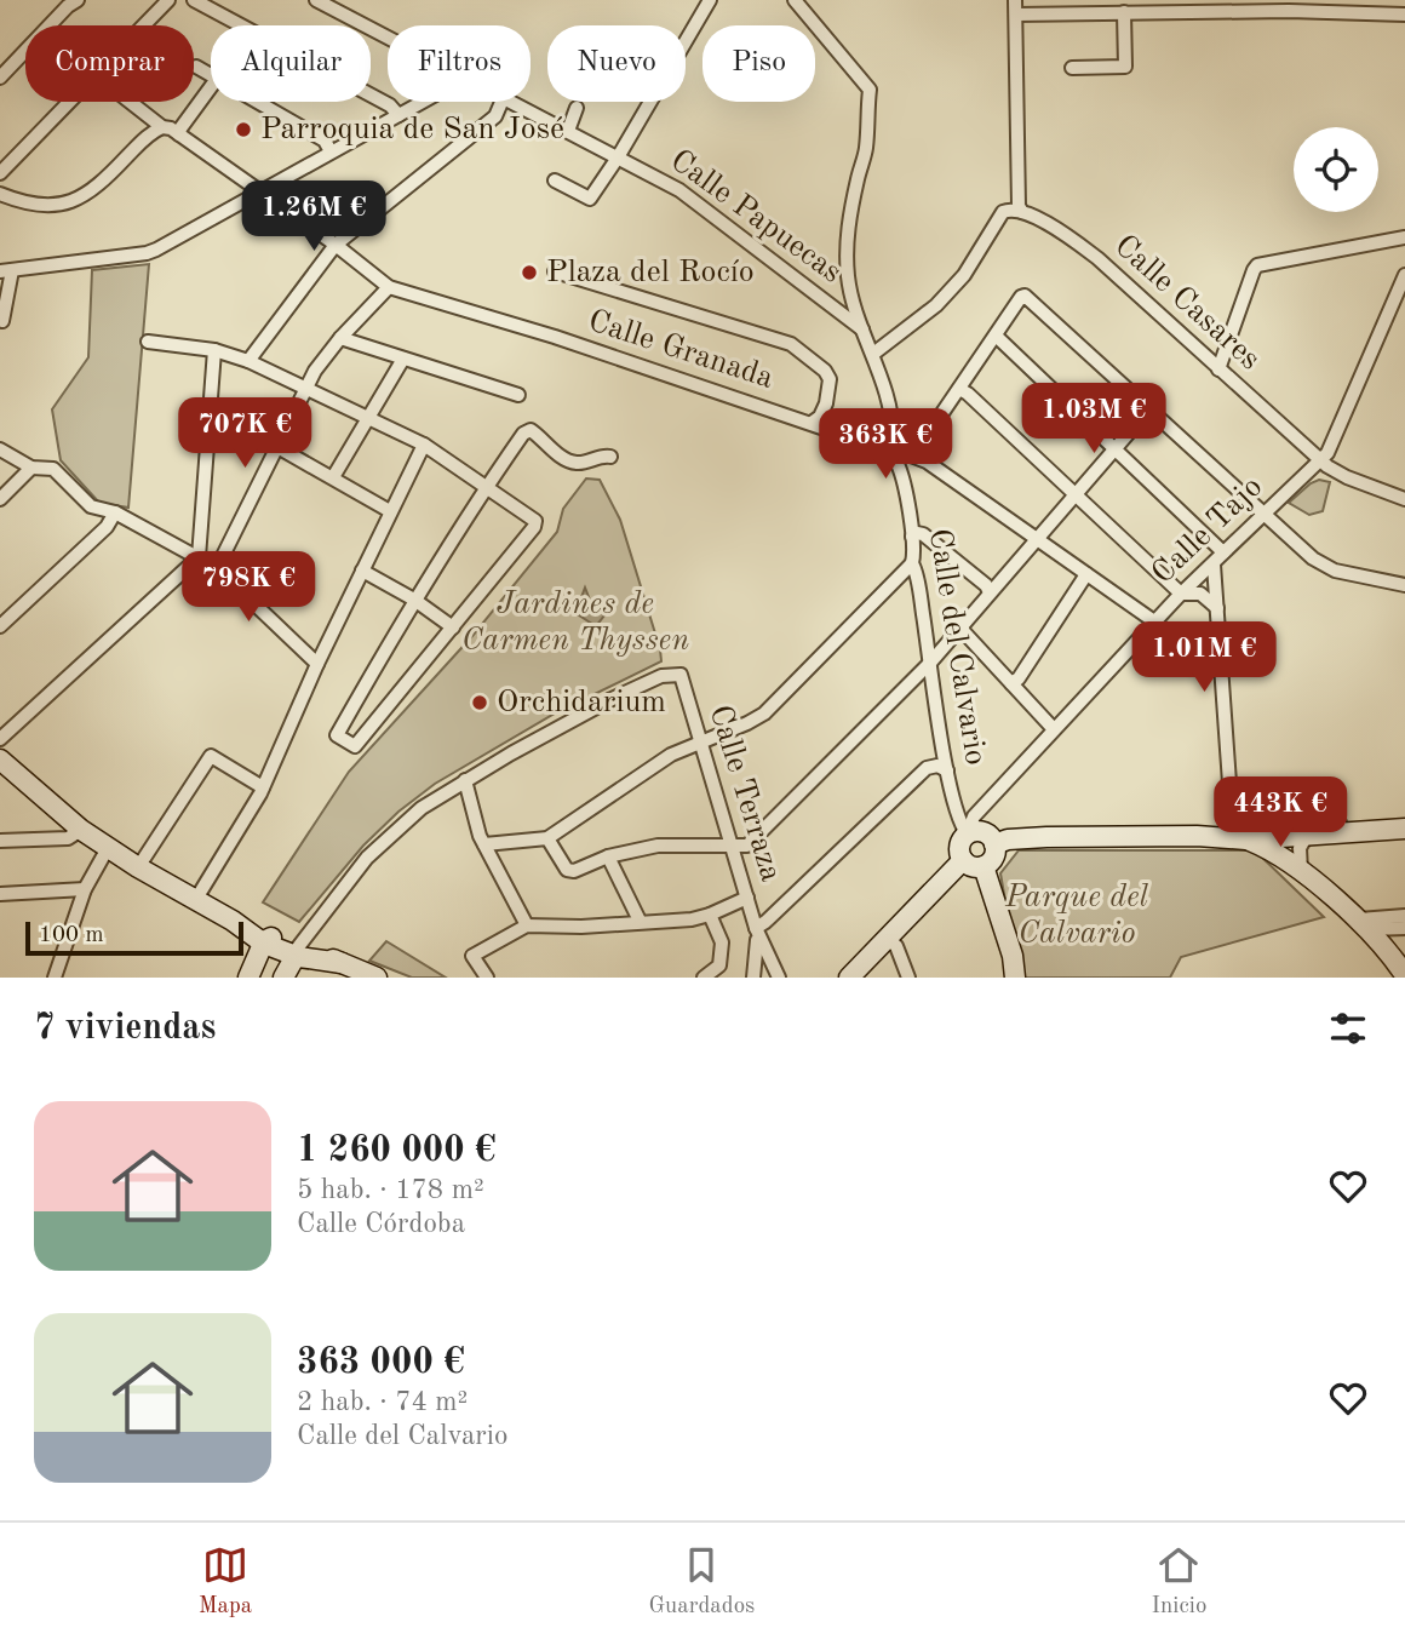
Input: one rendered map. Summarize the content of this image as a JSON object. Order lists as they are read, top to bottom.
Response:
{
  "streets": {
    "street": [
      "Calle Papuecas",
      "Calle Casares",
      "Calle Granada",
      "Calle Tajo",
      "Calle del Calvario",
      "Calle Terraza"
    ]
  },
  "crossings": [
    ["Calle Casares", "Calle Tajo"],
    ["Calle Granada", "Calle del Calvario"],
    ["Calle Tajo", "Calle del Calvario"]
  ],
  "parks": ["Jardines de Carmen Thyssen", "Parque del Calvario"],
  "places": ["Parroquia de San José", "Plaza del Rocío", "Orchidarium"],
  "scale_bar": "100 m",
  "page": {
    "chip": [
      "Comprar",
      "Alquilar",
      "Filtros",
      "Nuevo",
      "Piso"
    ],
    "price": [
      "1.26M €",
      "1.03M €",
      "707K €",
      "363K €",
      "798K €",
      "1.01M €",
      "443K €"
    ],
    "scale": "100 m",
    "heading": "7 viviendas",
    "list": [
      {
        "name": "1 260 000 €",
        "note": "5 hab. · 178 m² · Calle Córdoba"
      },
      {
        "name": "363 000 €",
        "note": "2 hab. · 74 m² · Calle del Calvario"
      }
    ],
    "tabs": ["Mapa", "Guardados", "Inicio"]
  }
}
